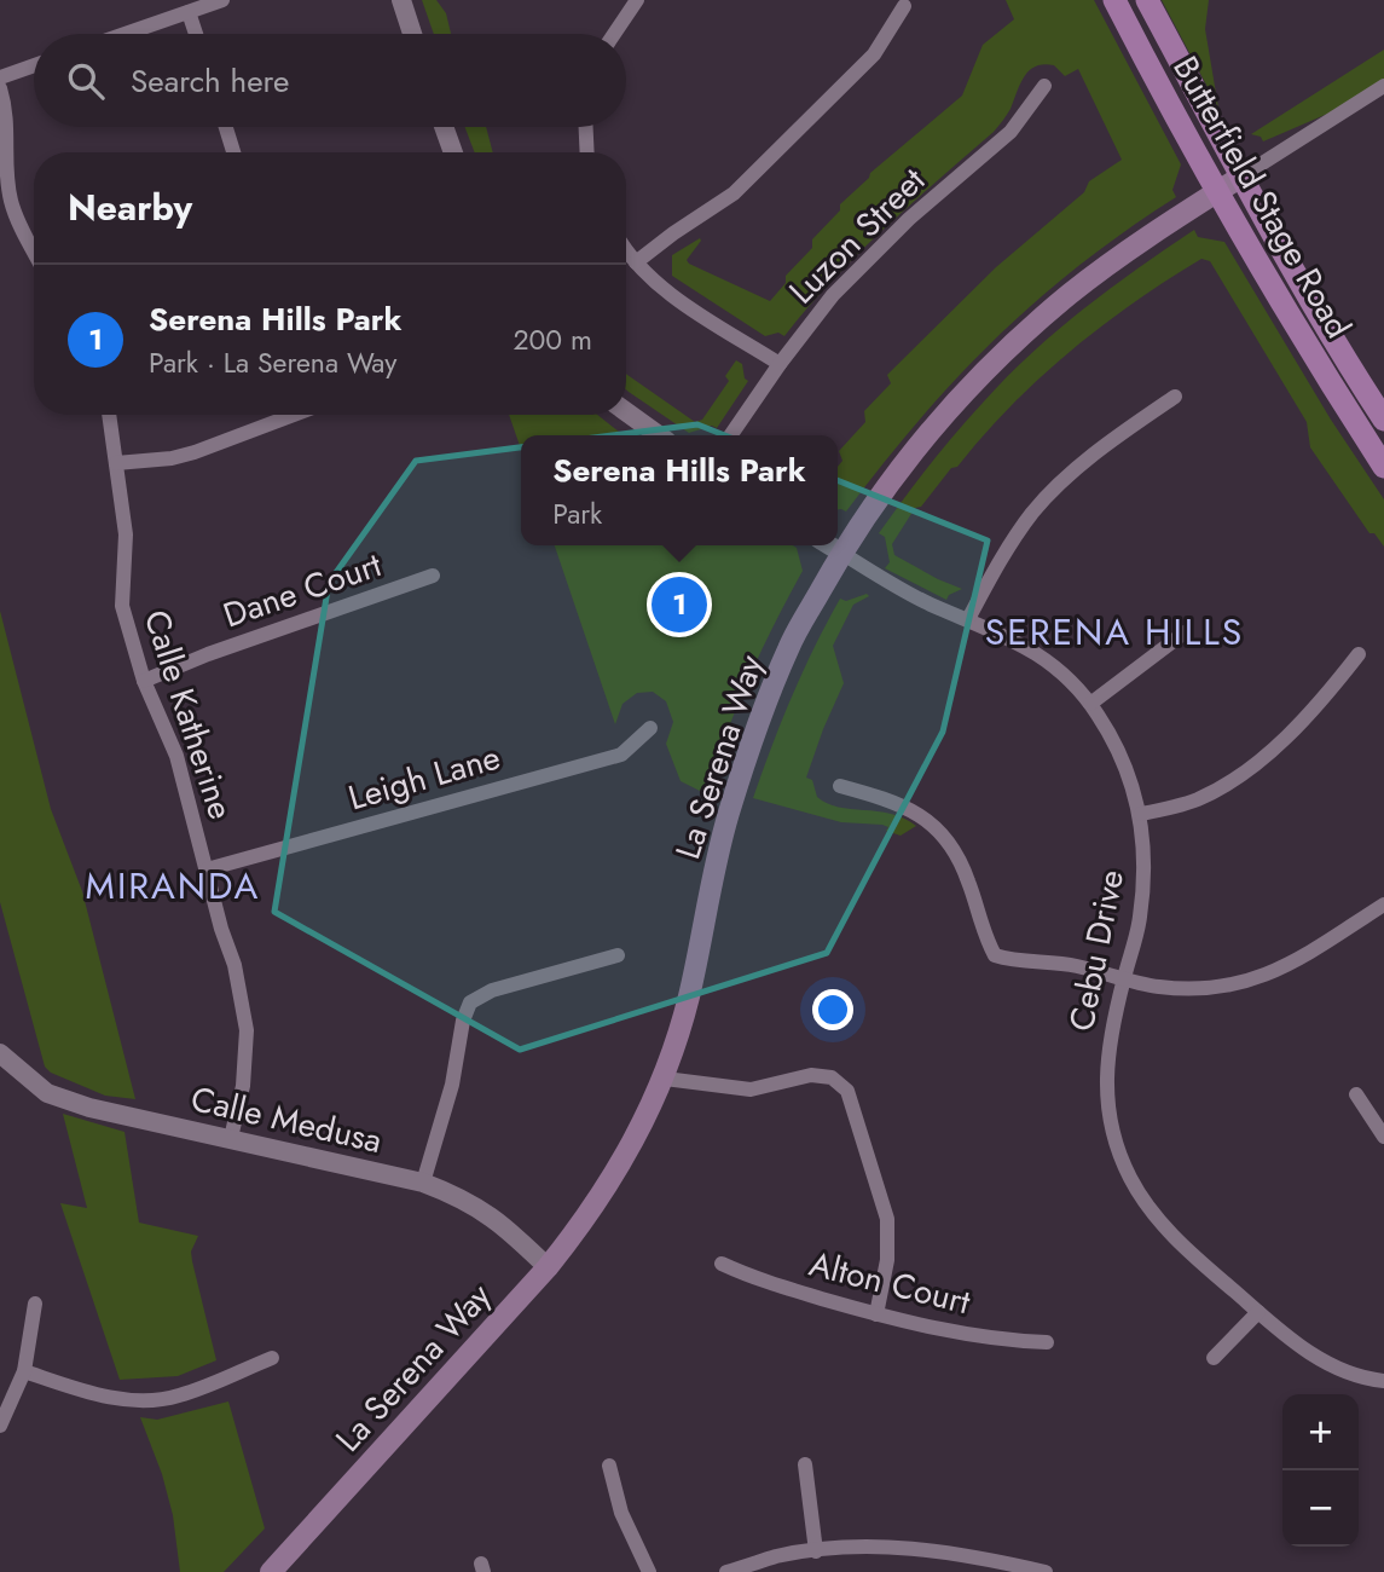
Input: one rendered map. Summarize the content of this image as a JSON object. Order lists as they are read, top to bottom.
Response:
{
  "streets": {
    "main road": ["Butterfield Stage Road", "La Serena Way"],
    "street": [
      "Luzon Street",
      "Dane Court",
      "Calle Katherine",
      "Leigh Lane",
      "Cebu Drive",
      "Calle Medusa",
      "Alton Court"
    ]
  },
  "crossings": [
    ["Butterfield Stage Road", "La Serena Way"],
    ["Dane Court", "Calle Katherine"],
    ["Calle Katherine", "Leigh Lane"],
    ["Calle Katherine", "Calle Medusa"],
    ["La Serena Way", "Cebu Drive"],
    ["La Serena Way", "Calle Medusa"]
  ],
  "districts": ["SERENA HILLS", "MIRANDA"],
  "page": {
    "search": "Search here",
    "heading": "Nearby",
    "list": [
      {
        "mark": "1",
        "name": "Serena Hills Park",
        "note": "Park · La Serena Way",
        "value": "200 m"
      }
    ],
    "popup": ["Serena Hills Park", "Park"],
    "pins": "1",
    "map_buttons": ["+", "−"]
  }
}
